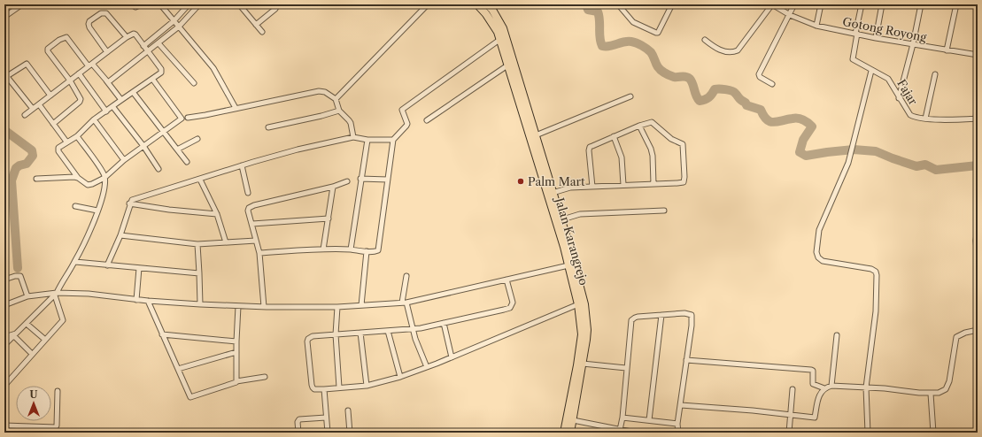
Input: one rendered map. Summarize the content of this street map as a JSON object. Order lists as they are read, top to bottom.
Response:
{
  "streets": {
    "main road": ["Jalan Karangrejo"],
    "street": ["Gotong Royong", "Fajar"]
  },
  "crossings": [
    ["Gotong Royong", "Fajar"]
  ],
  "places": ["Palm Mart"],
  "north": "top"
}
